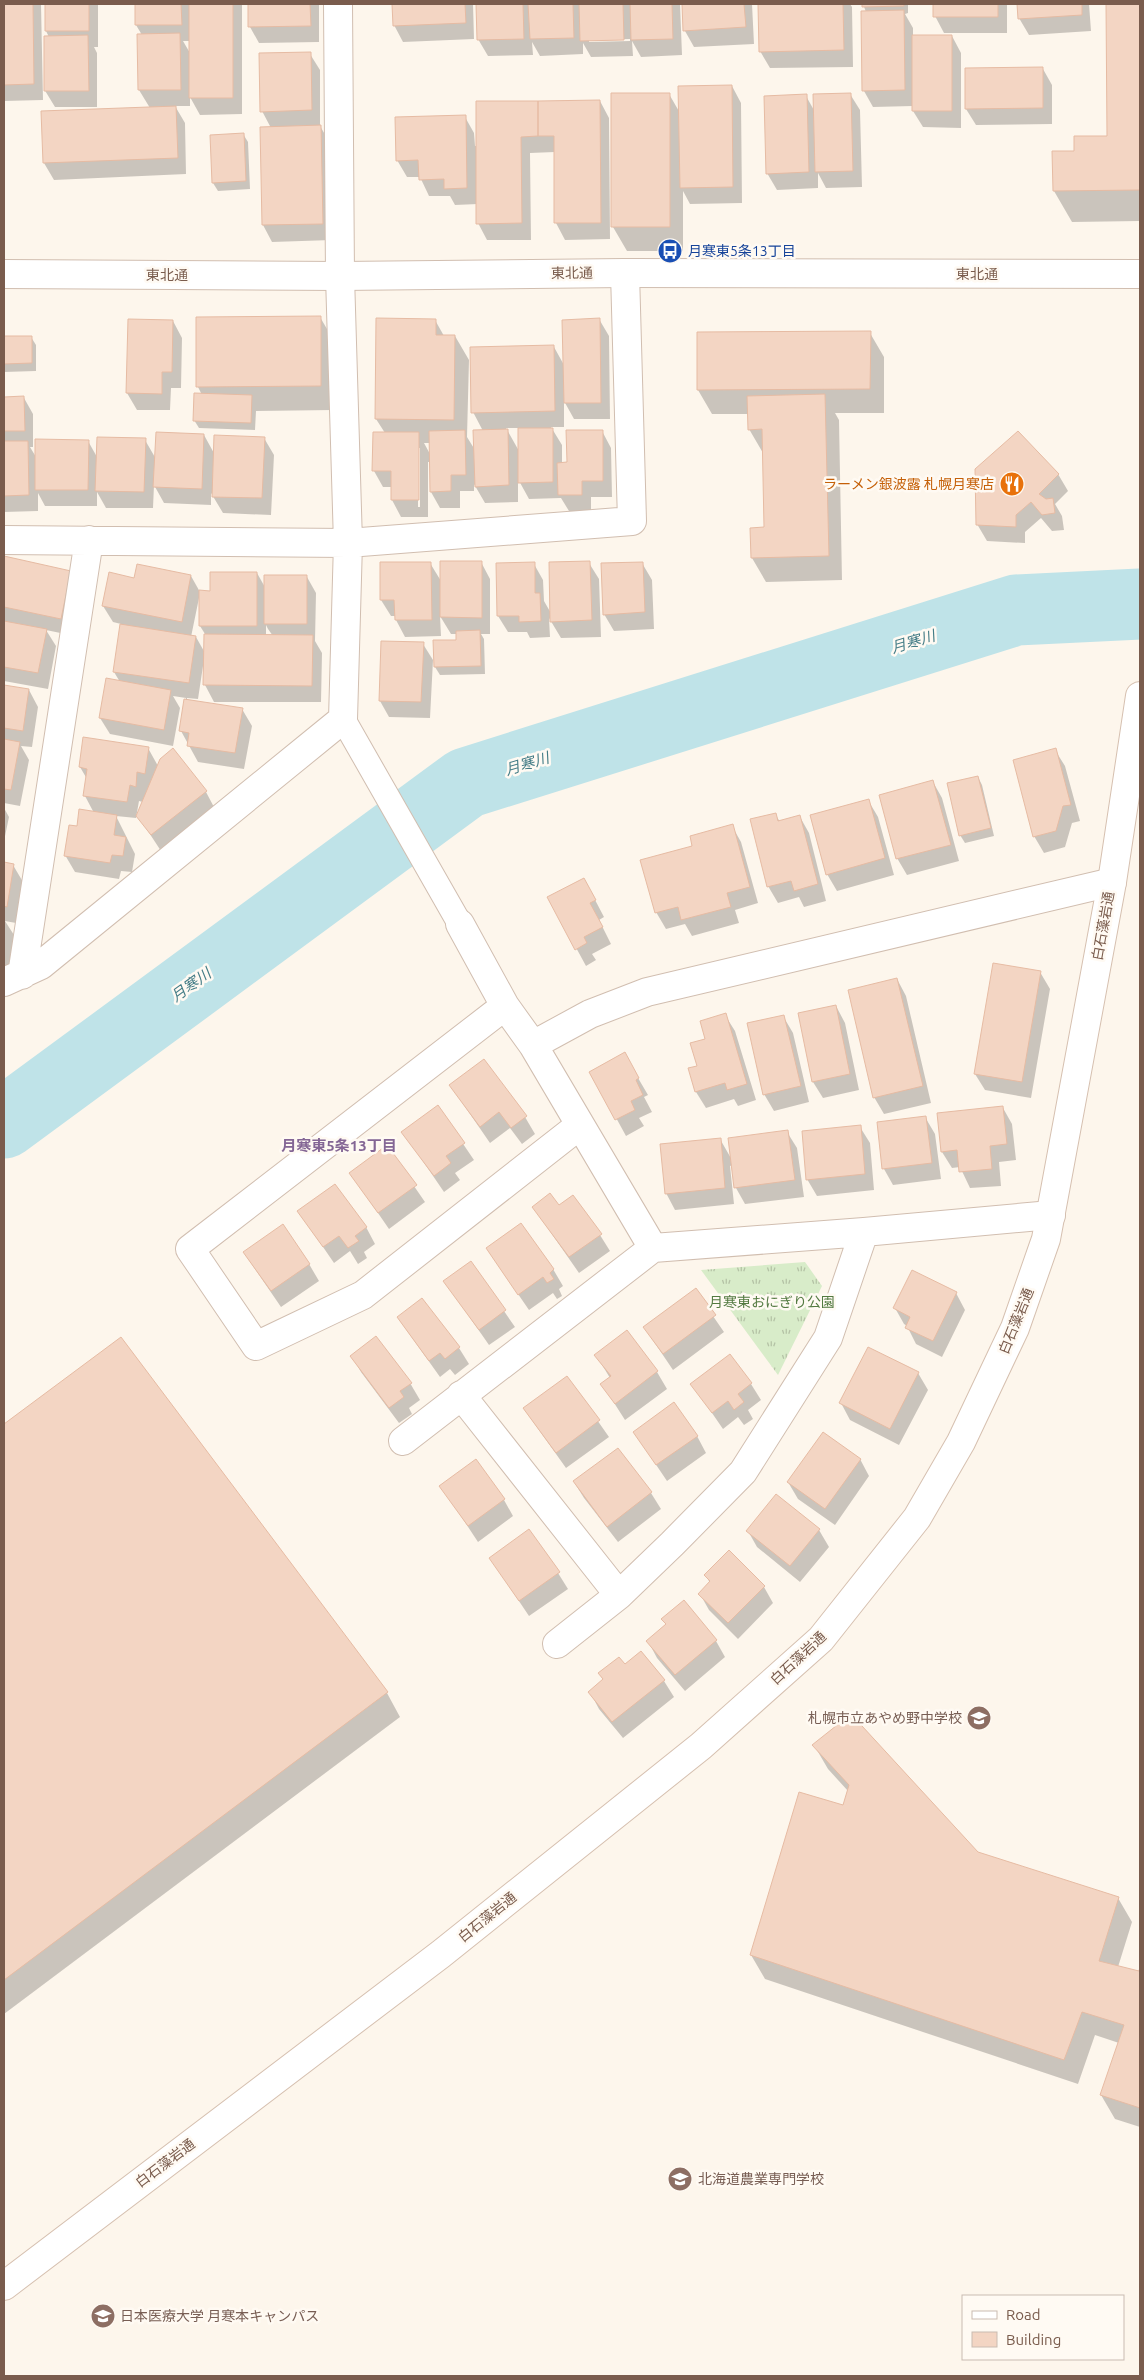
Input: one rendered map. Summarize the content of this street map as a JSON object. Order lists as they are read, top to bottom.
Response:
{
  "streets": {
    "street": ["東北通", "白石藻岩通"]
  },
  "districts": ["月寒東5条13丁目"],
  "water": ["月寒川"],
  "parks": ["月寒東おにぎり公園"],
  "places": {
    "bus stop": ["月寒東5条13丁目"],
    "restaurant": ["ラーメン銀波露 札幌月寒店"],
    "school or university": ["札幌市立あやめ野中学校", "北海道農業専門学校", "日本医療大学 月寒本キャンパス"]
  },
  "legend": ["Road", "Building"]
}
